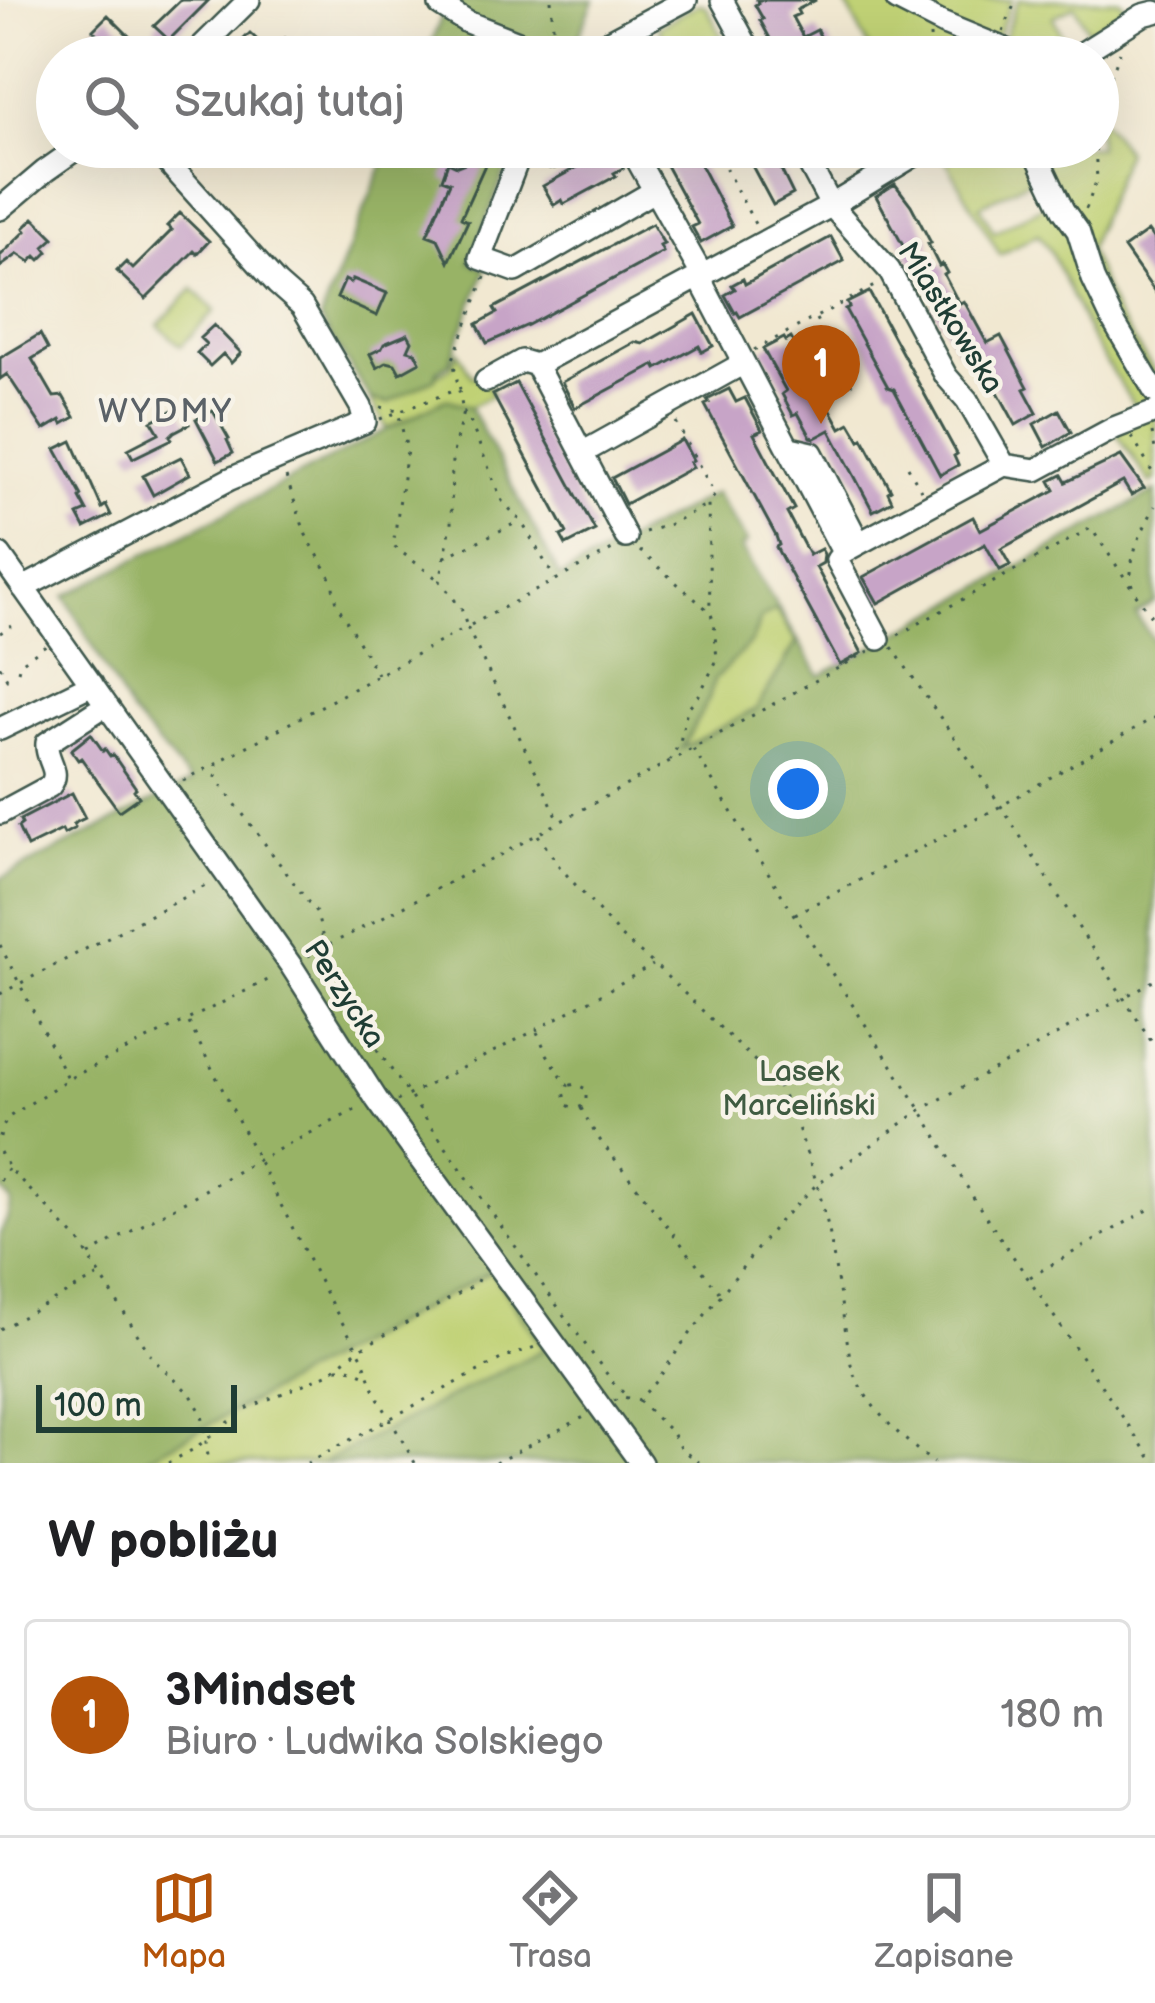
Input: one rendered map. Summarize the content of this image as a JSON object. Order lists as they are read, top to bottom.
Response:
{
  "streets": {
    "street": ["Miastkowska", "Perzycka"]
  },
  "districts": ["WYDMY"],
  "parks": ["Lasek Marceliński"],
  "scale_bar": "100 m",
  "page": {
    "search": "Szukaj tutaj",
    "pins": "1",
    "scale": "100 m",
    "heading": "W pobliżu",
    "list": [
      {
        "mark": "1",
        "name": "3Mindset",
        "note": "Biuro · Ludwika Solskiego",
        "value": "180 m"
      }
    ],
    "nav": ["Mapa", "Trasa", "Zapisane"]
  }
}
